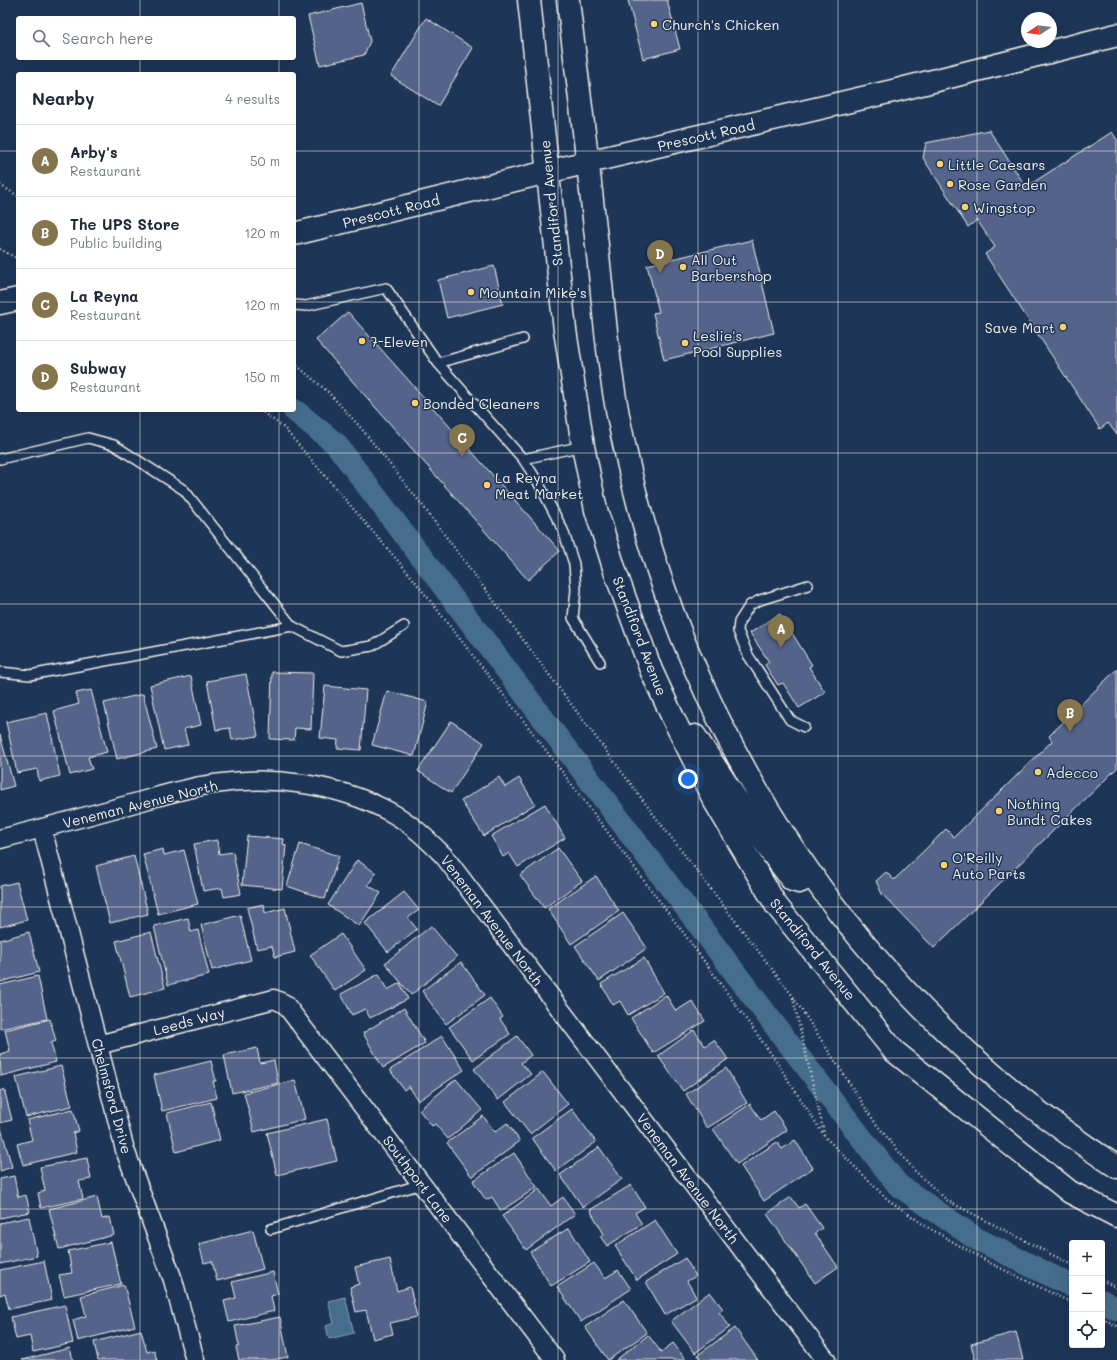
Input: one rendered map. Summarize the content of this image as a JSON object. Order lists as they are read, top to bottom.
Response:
{
  "streets": {
    "main road": ["Prescott Road", "Standiford Avenue"],
    "street": [
      "Veneman Avenue North",
      "Leeds Way",
      "Chelmsford Drive",
      "Southport Lane"
    ]
  },
  "crossings": [
    ["Prescott Road", "Standiford Avenue"],
    ["Veneman Avenue North", "Chelmsford Drive"],
    ["Leeds Way", "Chelmsford Drive"],
    ["Leeds Way", "Southport Lane"]
  ],
  "places": [
    "Church's Chicken",
    "Little Caesars",
    "Rose Garden",
    "Wingstop",
    "All Out Barbershop",
    "Mountain Mike's",
    "Save Mart",
    "7-Eleven",
    "Leslie's Pool Supplies",
    "Bonded Cleaners",
    "La Reyna Meat Market",
    "Adecco",
    "Nothing Bundt Cakes",
    "O'Reilly Auto Parts"
  ],
  "north": "left",
  "page": {
    "search": "Search here",
    "heading": ["Nearby", "4 results"],
    "list": [
      {
        "mark": "A",
        "name": "Arby's",
        "note": "Restaurant",
        "value": "50 m"
      },
      {
        "mark": "B",
        "name": "The UPS Store",
        "note": "Public building",
        "value": "120 m"
      },
      {
        "mark": "C",
        "name": "La Reyna",
        "note": "Restaurant",
        "value": "120 m"
      },
      {
        "mark": "D",
        "name": "Subway",
        "note": "Restaurant",
        "value": "150 m"
      }
    ],
    "pins": [
      "D",
      "C",
      "A",
      "B"
    ],
    "map_buttons": ["+", "−"]
  }
}
